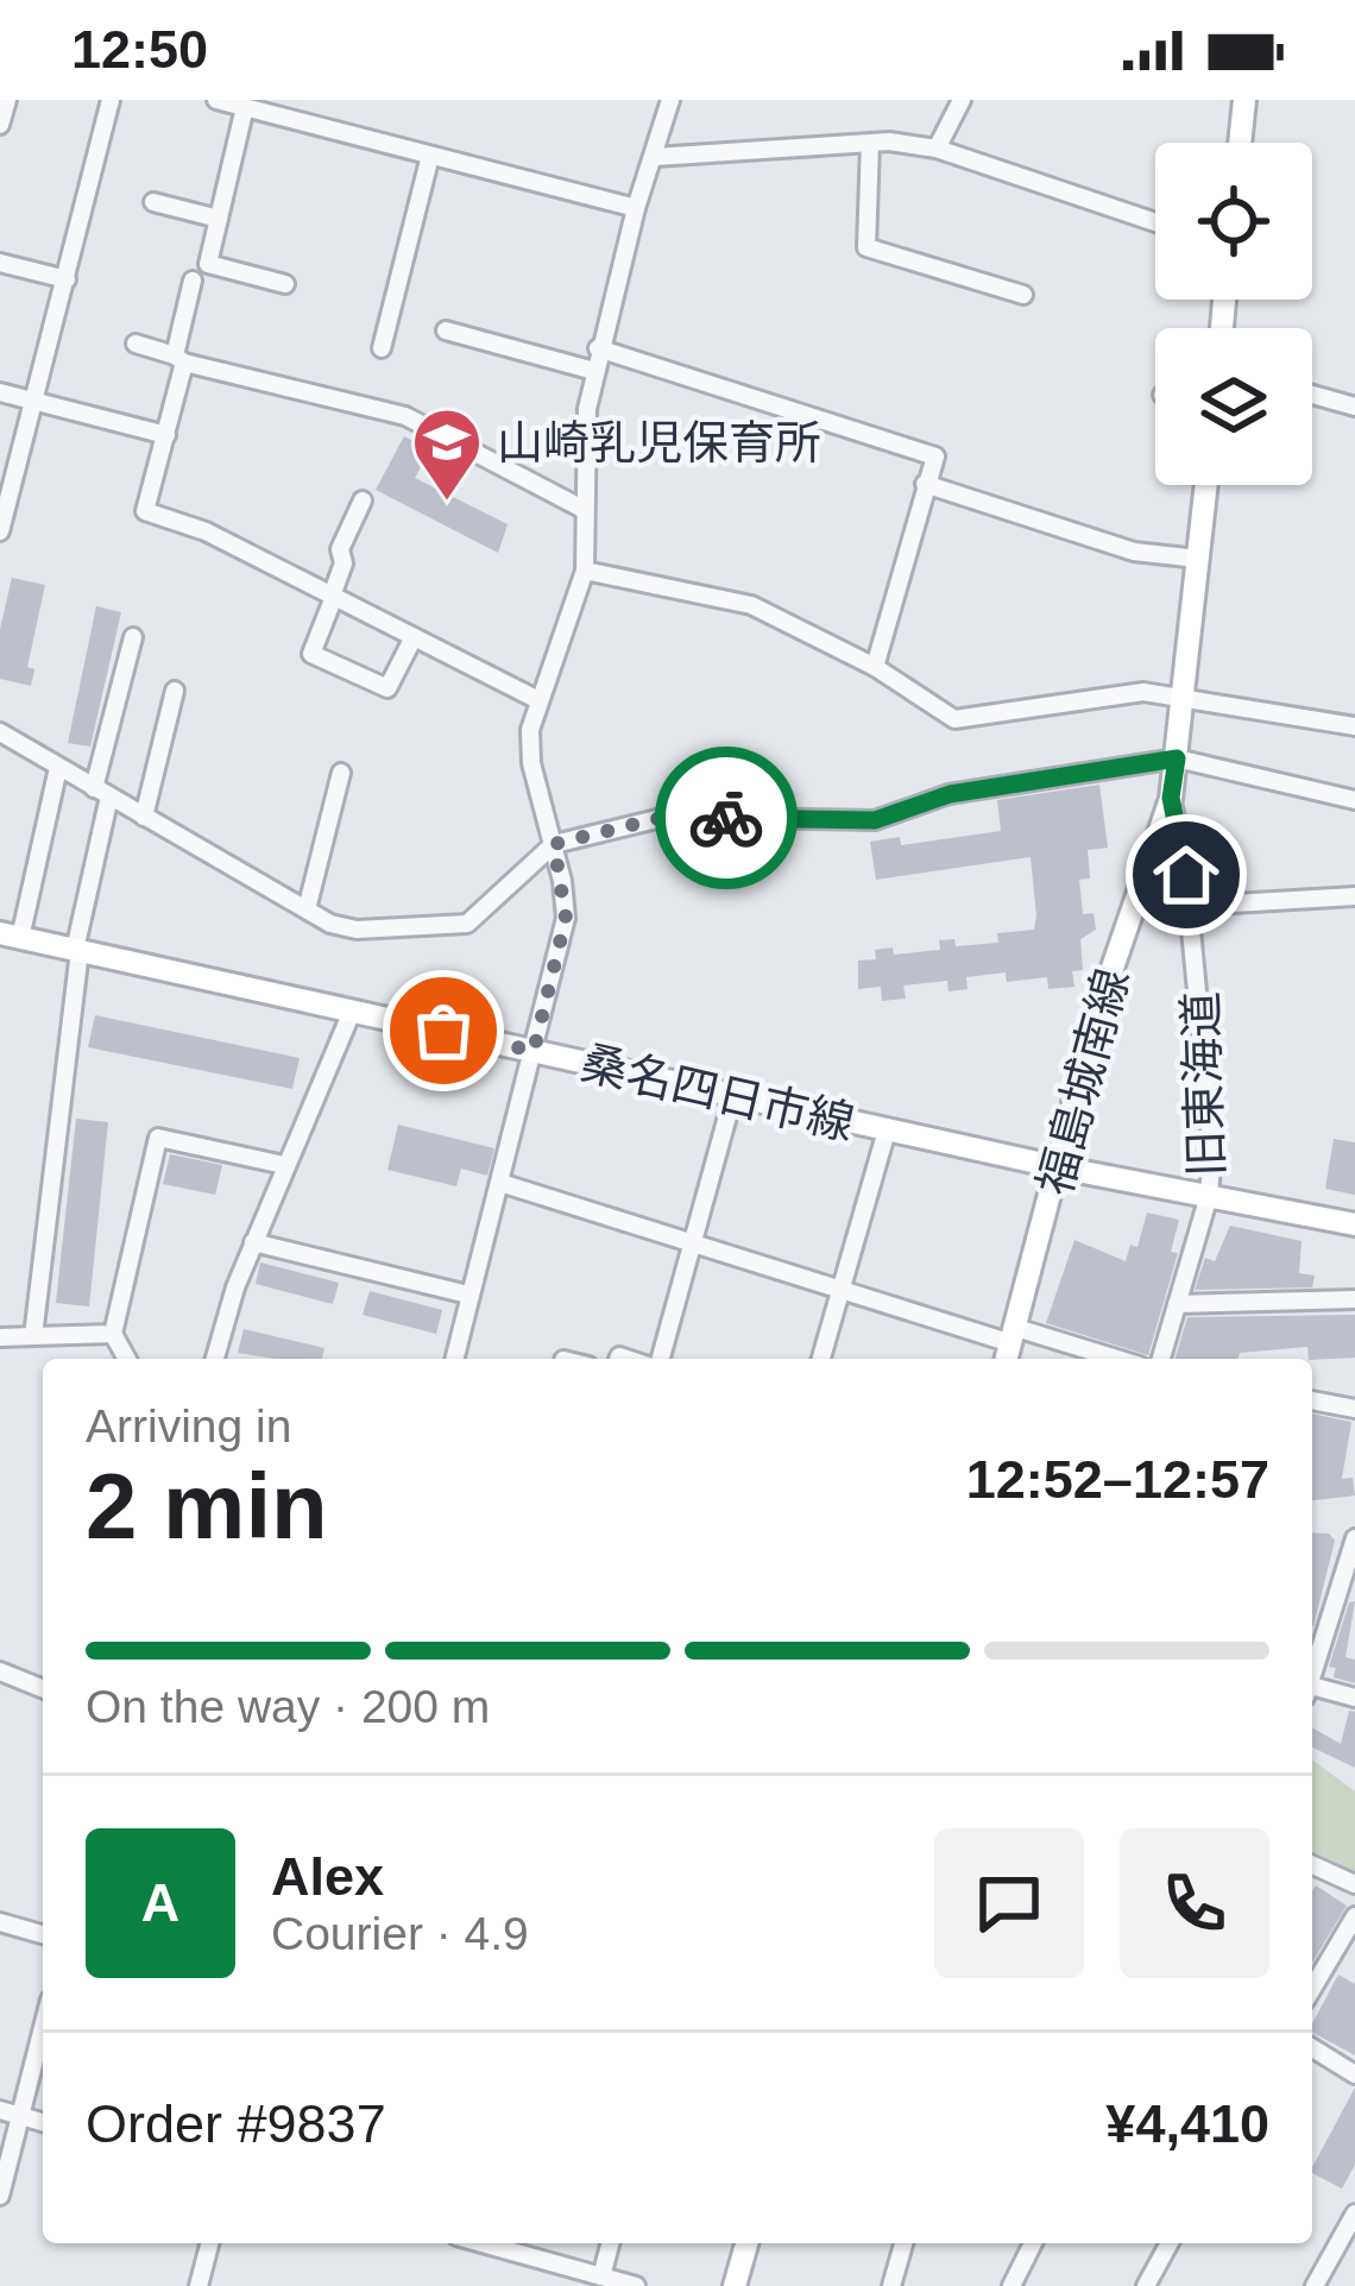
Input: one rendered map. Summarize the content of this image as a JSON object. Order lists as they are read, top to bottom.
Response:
{
  "streets": {
    "main road": ["福島城南線", "桑名四日市線"],
    "street": ["旧東海道"]
  },
  "crossings": [
    ["福島城南線", "旧東海道"],
    ["福島城南線", "桑名四日市線"],
    ["旧東海道", "桑名四日市線"]
  ],
  "places": {
    "school or university": ["山崎乳児保育所"]
  },
  "page": {
    "status": "12:50",
    "heading": ["2 min", "Arriving in", "12:52–12:57"],
    "panel": [
      "Alex",
      "Courier · 4.9",
      "Order #9837",
      "¥4,410"
    ],
    "bar": "On the way · 200 m",
    "round": "A"
  }
}
